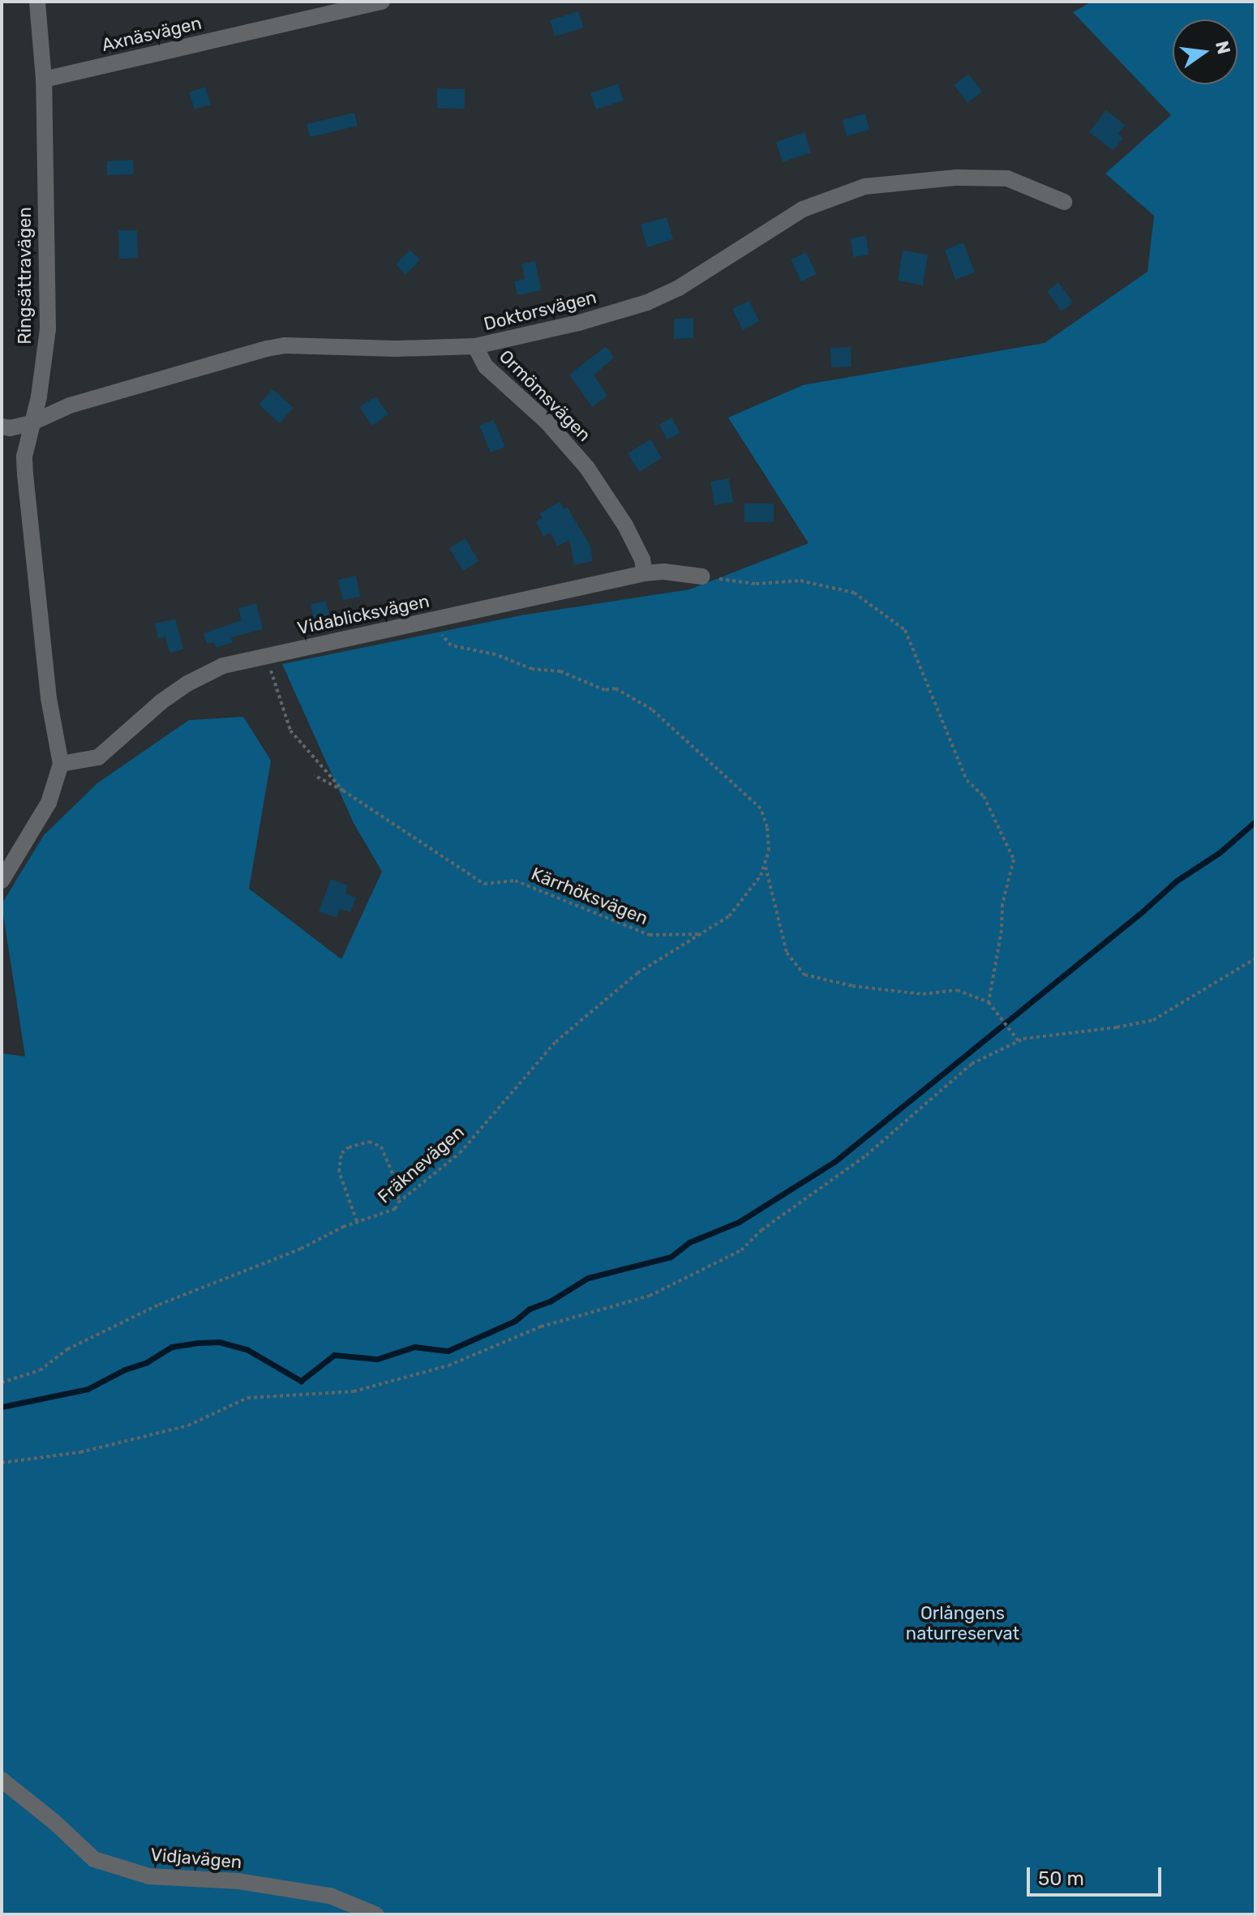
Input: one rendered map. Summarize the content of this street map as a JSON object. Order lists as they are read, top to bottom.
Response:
{
  "streets": {
    "street": [
      "Axnäsvägen",
      "Ringsättravägen",
      "Doktorsvägen",
      "Ormömsvägen",
      "Vidablicksvägen",
      "Vidjavägen"
    ],
    "path": ["Kärrhöksvägen", "Fräknevägen"]
  },
  "crossings": [
    ["Axnäsvägen", "Ringsättravägen"],
    ["Ringsättravägen", "Doktorsvägen"],
    ["Ringsättravägen", "Vidablicksvägen"],
    ["Doktorsvägen", "Ormömsvägen"],
    ["Ormömsvägen", "Vidablicksvägen"],
    ["Vidablicksvägen", "Kärrhöksvägen"],
    ["Kärrhöksvägen", "Fräknevägen"]
  ],
  "parks": ["Orlångens naturreservat"],
  "scale_bar": "50 m",
  "north": "right"
}
